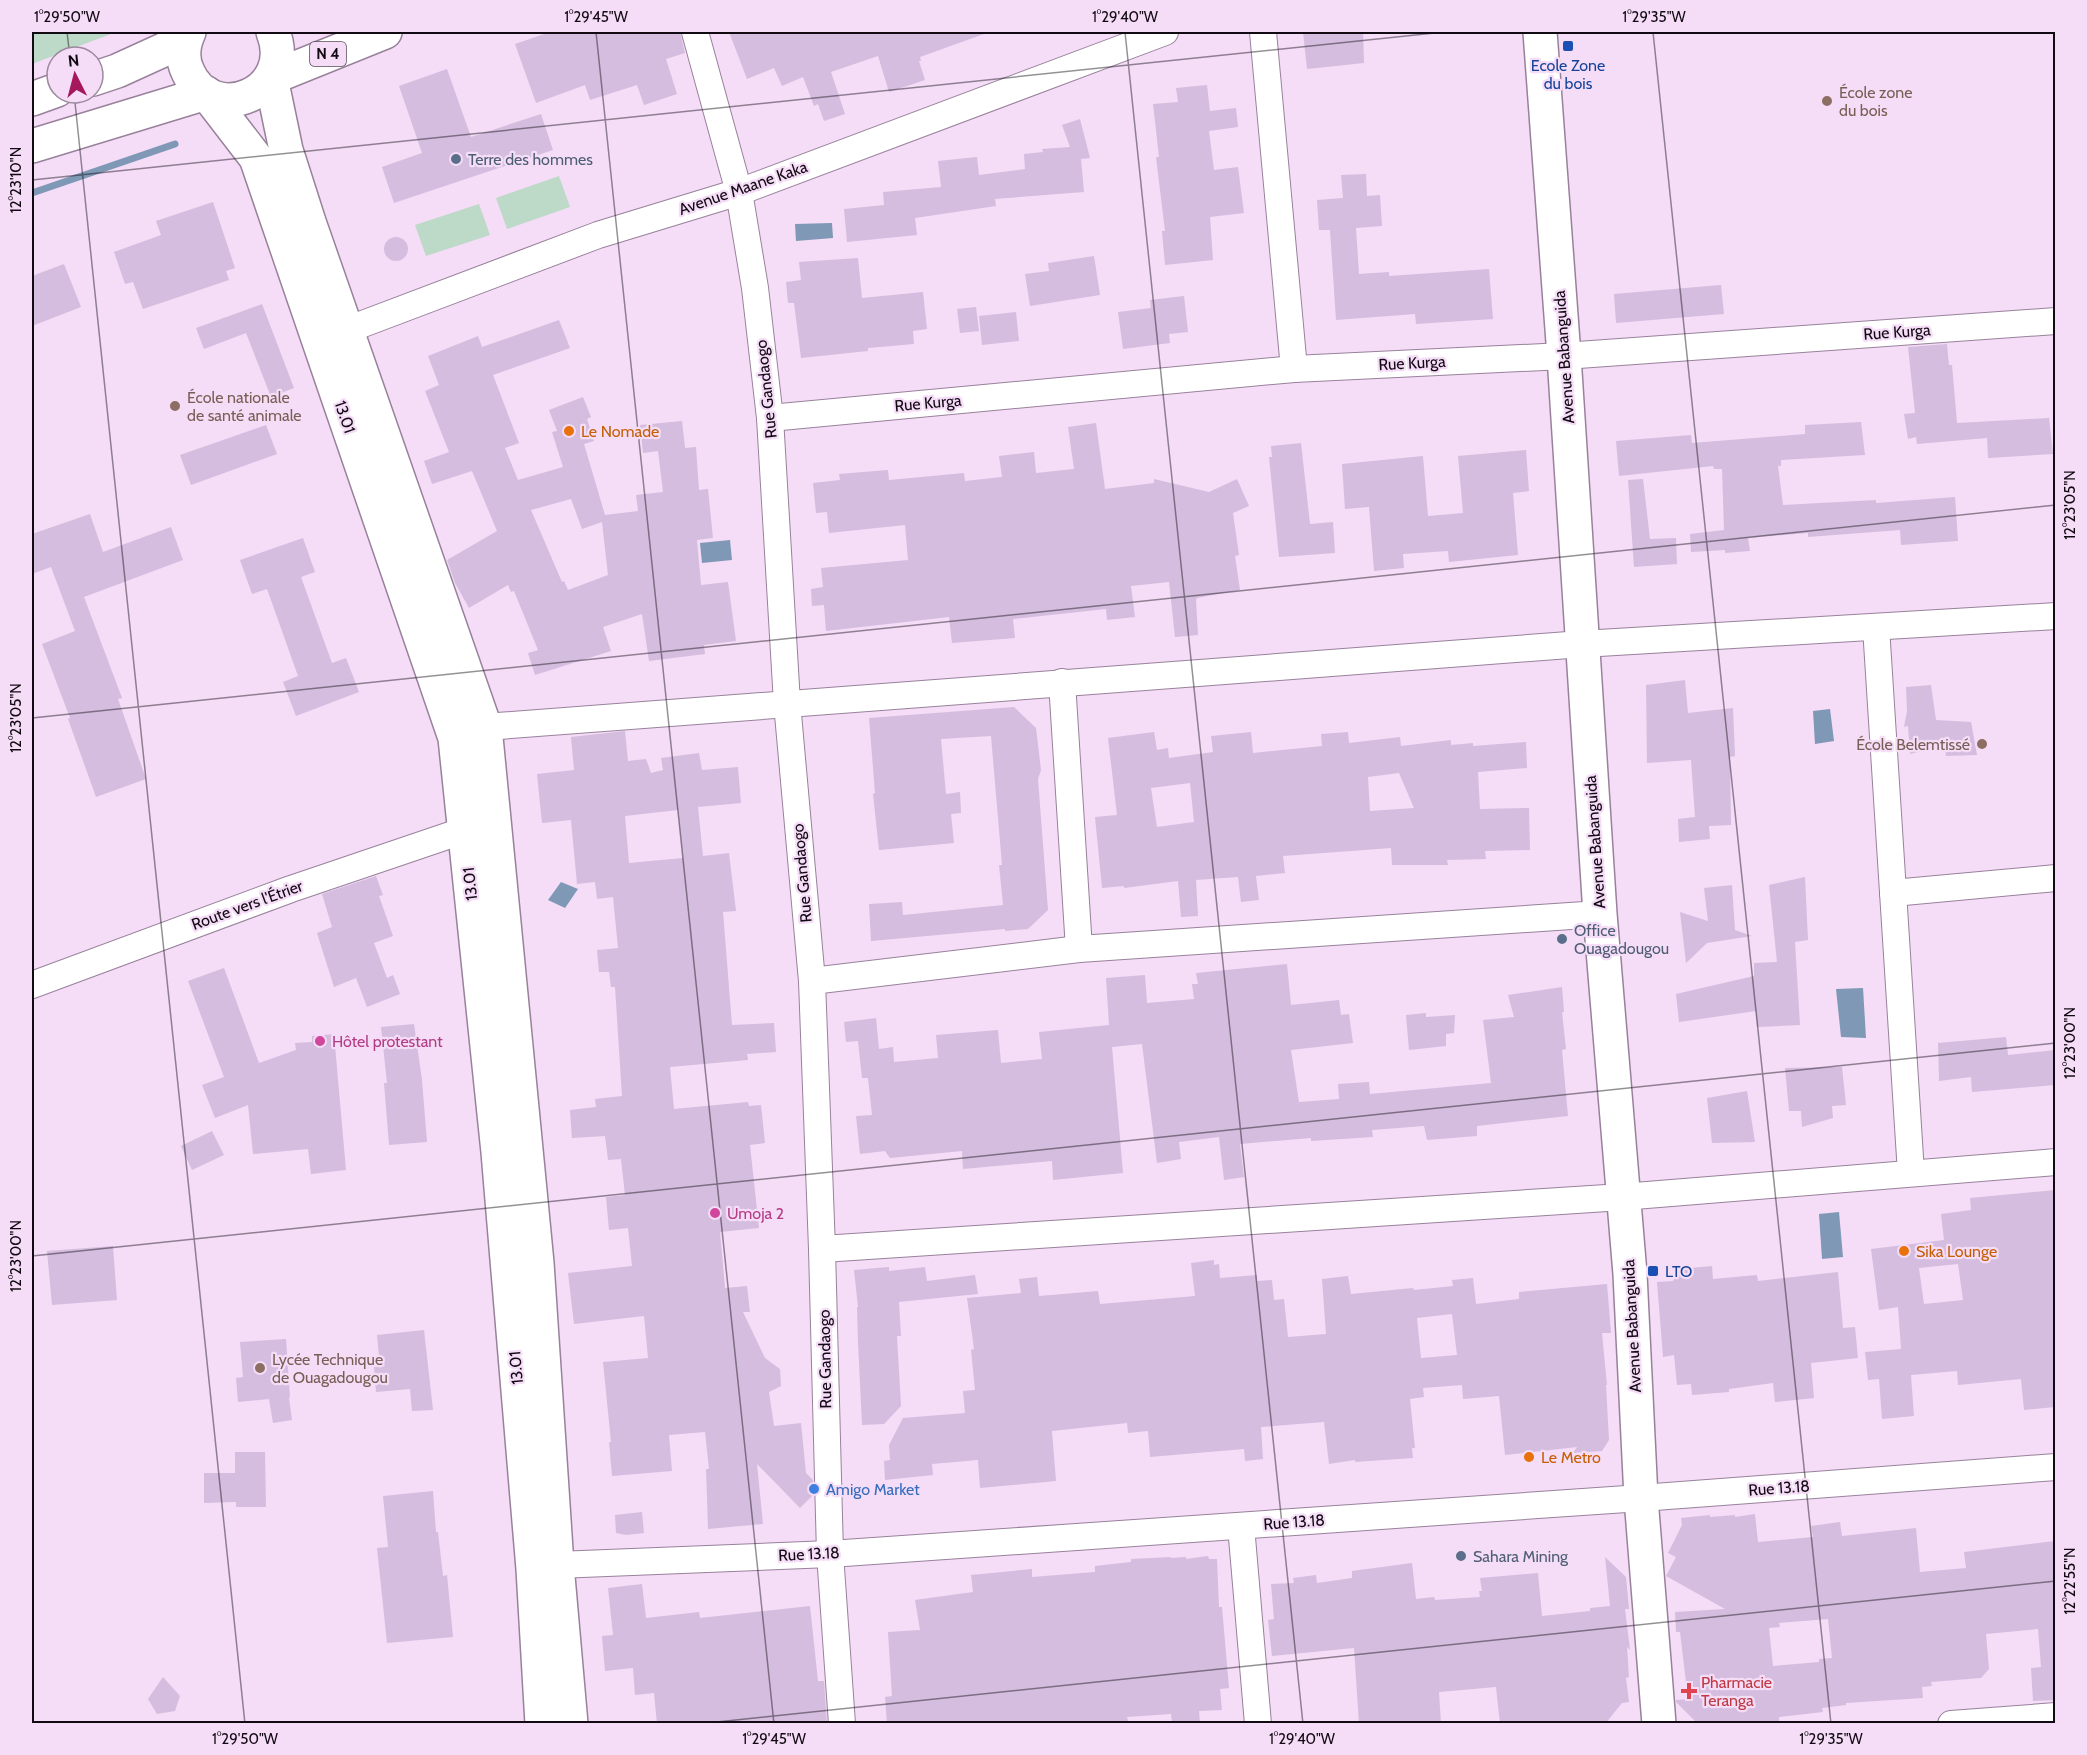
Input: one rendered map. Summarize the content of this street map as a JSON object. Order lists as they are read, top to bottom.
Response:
{
  "streets": {
    "main road": ["N 4", "Avenue Babanguida", "13.01"],
    "street": [
      "Avenue Maane Kaka",
      "Rue Kurga",
      "Rue Gandaogo",
      "Route vers l'Étrier",
      "Rue 13.18"
    ]
  },
  "crossings": [
    ["N 4", "13.01"],
    ["Avenue Maane Kaka", "Rue Gandaogo"],
    ["Avenue Maane Kaka", "13.01"],
    ["Rue Kurga", "Avenue Babanguida"],
    ["Rue Kurga", "Rue Gandaogo"],
    ["Avenue Babanguida", "Rue 13.18"],
    ["Rue Gandaogo", "Rue 13.18"],
    ["13.01", "Route vers l'Étrier"],
    ["13.01", "Rue 13.18"]
  ],
  "places": {
    "transit": ["Ecole Zone du bois", "LTO"],
    "other": [
      "École zone du bois",
      "Terre des hommes",
      "École nationale de santé animale",
      "Le Nomade",
      "École Belemtissé",
      "Office Ouagadougou",
      "Hôtel protestant",
      "Umoja 2",
      "Sika Lounge",
      "Lycée Technique de Ouagadougou",
      "Le Metro",
      "Amigo Market",
      "Sahara Mining"
    ],
    "health": ["Pharmacie Teranga"]
  },
  "north": "top",
  "coordinates": [
    "1°29'50\"W",
    "1°29'45\"W",
    "1°29'40\"W",
    "1°29'35\"W",
    "12°23'10\"N",
    "12°23'05\"N",
    "12°23'00\"N",
    "12°22'55\"N"
  ]
}
